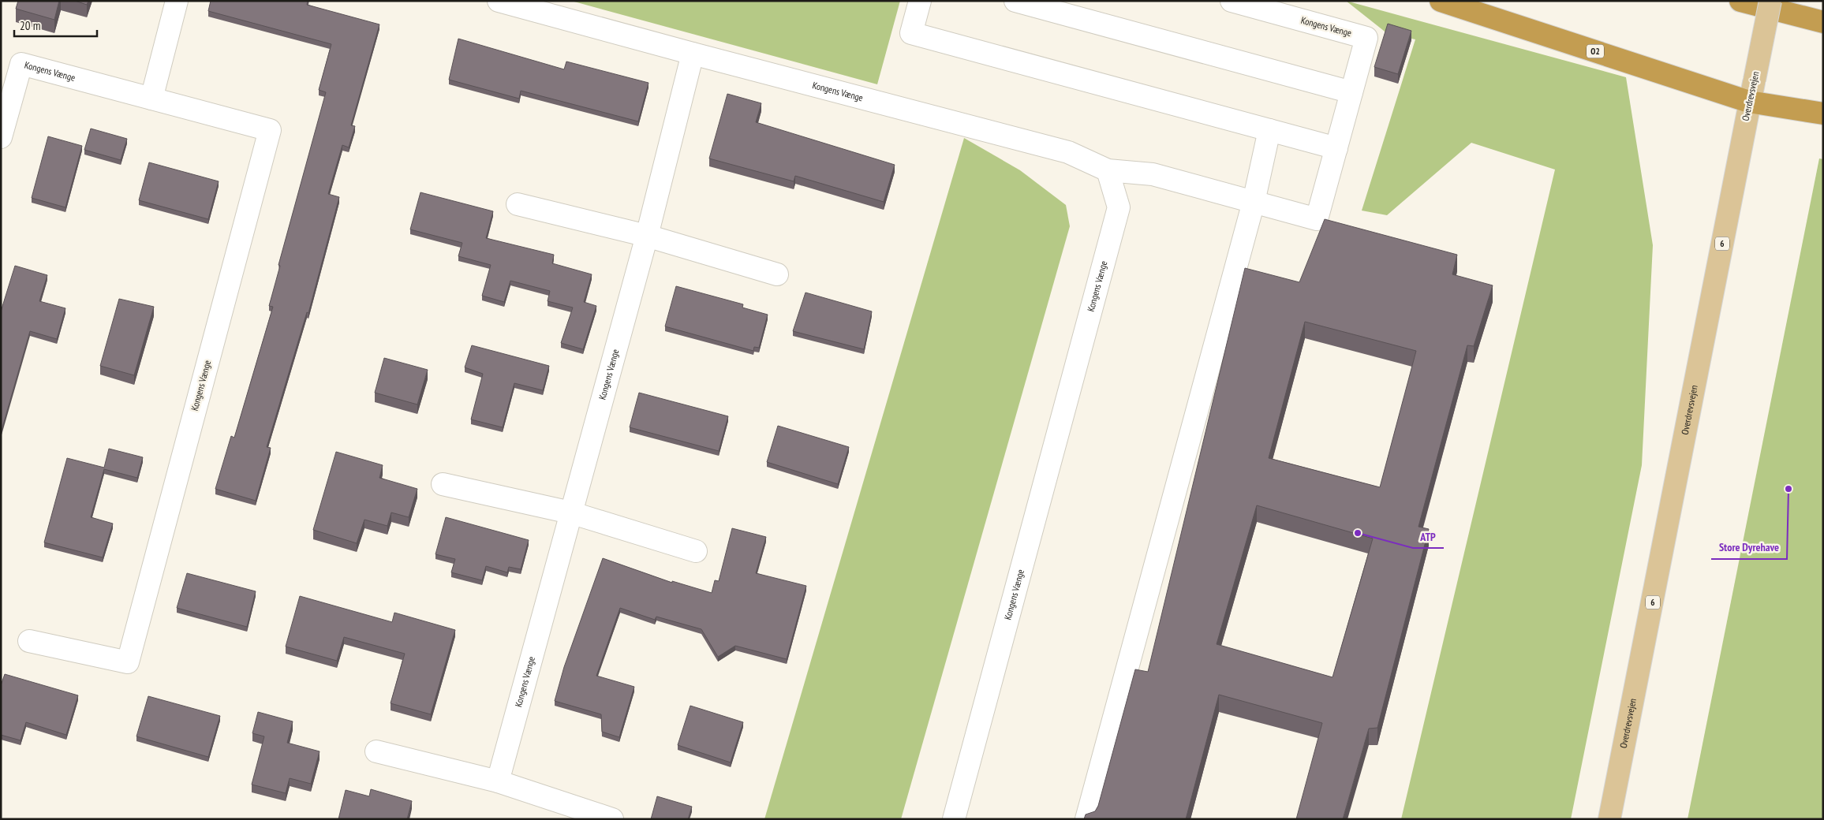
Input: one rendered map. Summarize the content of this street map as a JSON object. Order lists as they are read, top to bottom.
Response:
{
  "streets": {
    "highway": ["O2"],
    "main road": ["Overdrevsvejen", "6"],
    "street": ["Kongens Vænge"]
  },
  "crossings": [
    ["O2", "Overdrevsvejen"]
  ],
  "places": ["Store Dyrehave", "ATP"],
  "scale_bar": "20 m"
}
